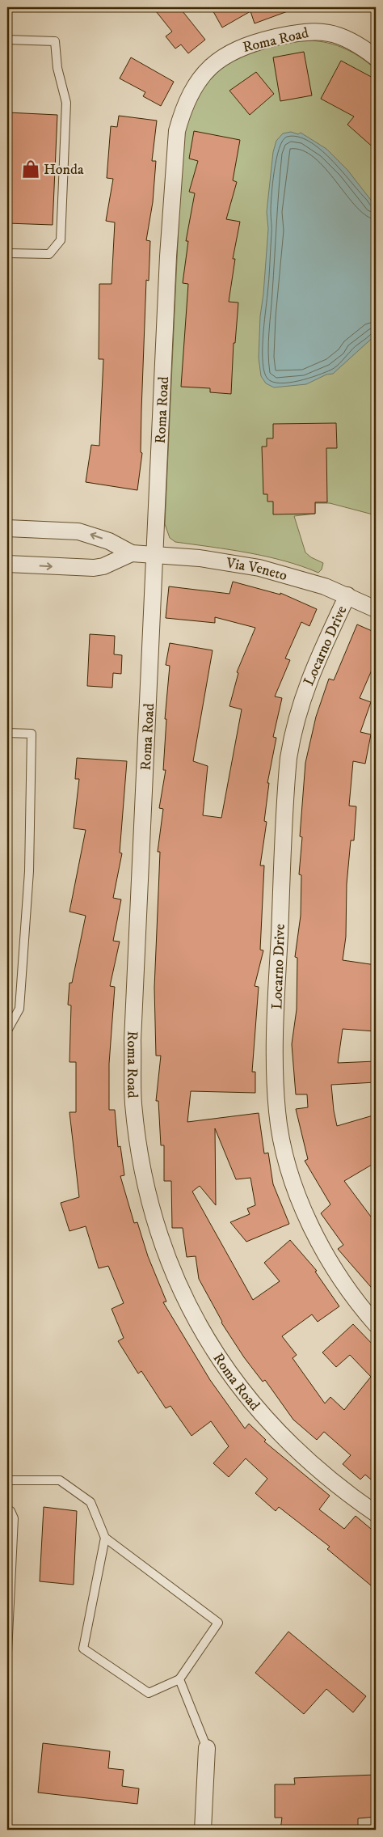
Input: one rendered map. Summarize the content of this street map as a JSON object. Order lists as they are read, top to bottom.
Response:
{
  "streets": {
    "street": ["Roma Road", "Via Veneto", "Locarno Drive"]
  },
  "crossings": [
    ["Roma Road", "Via Veneto"],
    ["Via Veneto", "Locarno Drive"]
  ],
  "places": {
    "shop": ["Honda"]
  }
}
